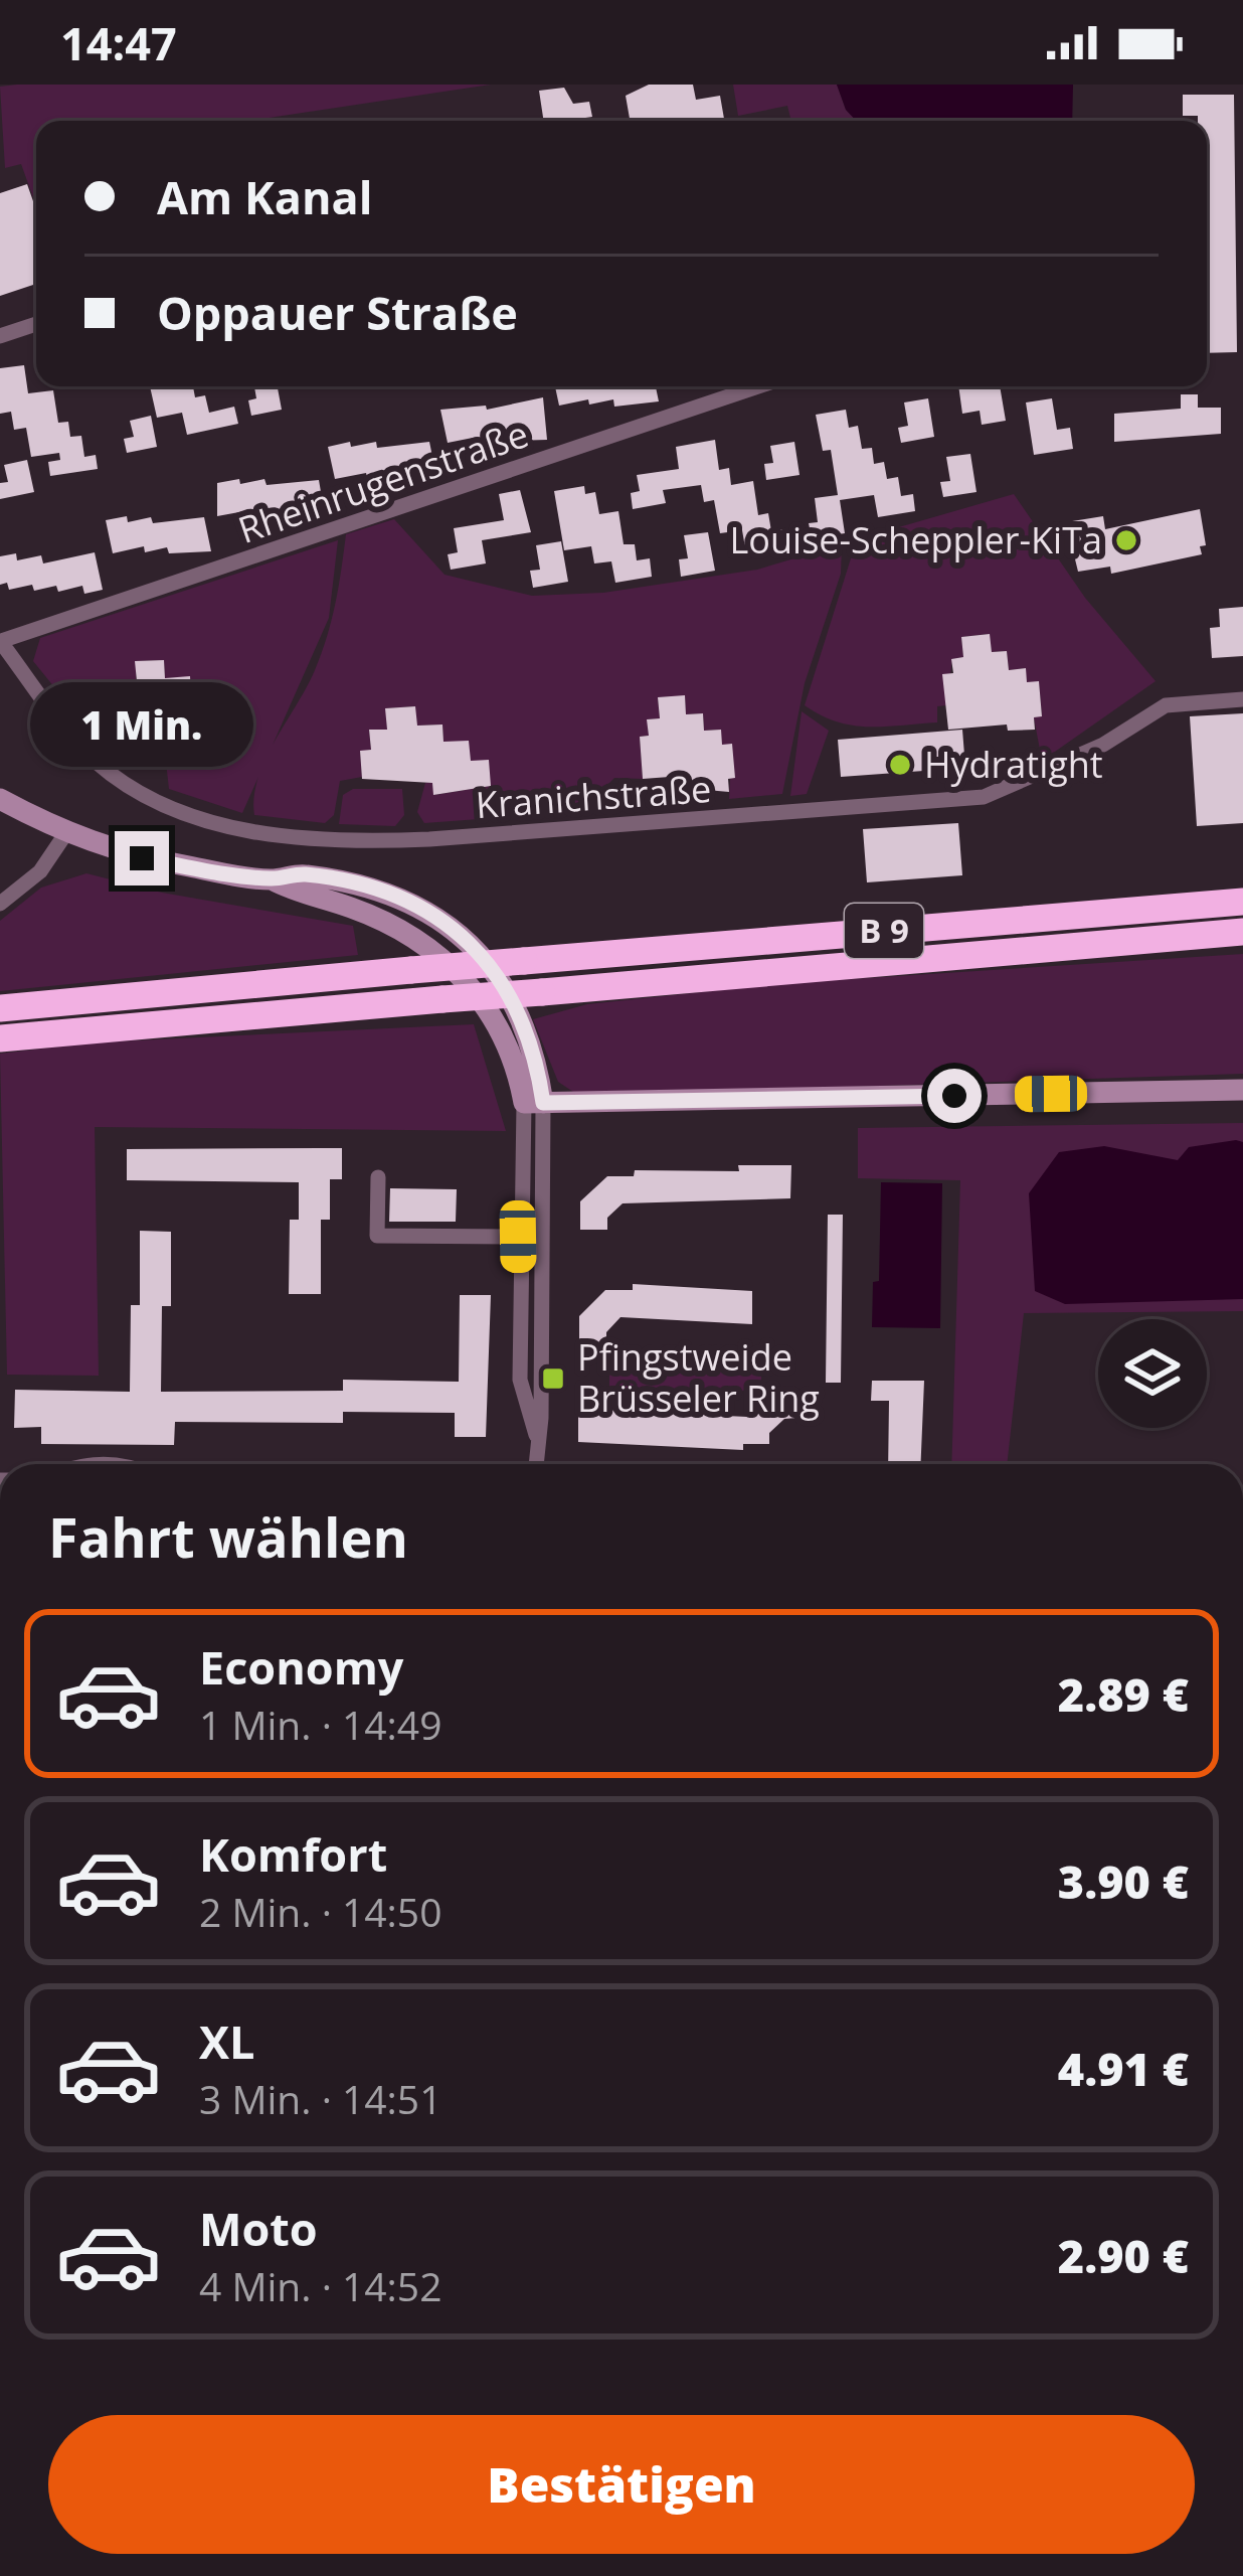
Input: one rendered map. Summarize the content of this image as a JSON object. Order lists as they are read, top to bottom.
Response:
{
  "streets": {
    "highway": ["B 9"],
    "street": ["Rheinrugenstraße", "Kranichstraße"]
  },
  "crossings": [
    ["Rheinrugenstraße", "Kranichstraße"]
  ],
  "places": {
    "other": ["Louise-Scheppler-KiTa", "Hydratight"],
    "transit": ["Pfingstweide Brüsseler Ring"]
  },
  "page": {
    "status": "14:47",
    "banner": ["Am Kanal", "Oppauer Straße"],
    "bubble": "1 Min.",
    "heading": "Fahrt wählen",
    "list": [
      {
        "name": "Economy",
        "note": "1 Min. · 14:49",
        "value": "2.89 €"
      },
      {
        "name": "Komfort",
        "note": "2 Min. · 14:50",
        "value": "3.90 €"
      },
      {
        "name": "XL",
        "note": "3 Min. · 14:51",
        "value": "4.91 €"
      },
      {
        "name": "Moto",
        "note": "4 Min. · 14:52",
        "value": "2.90 €"
      }
    ],
    "buttons": "Bestätigen"
  }
}
